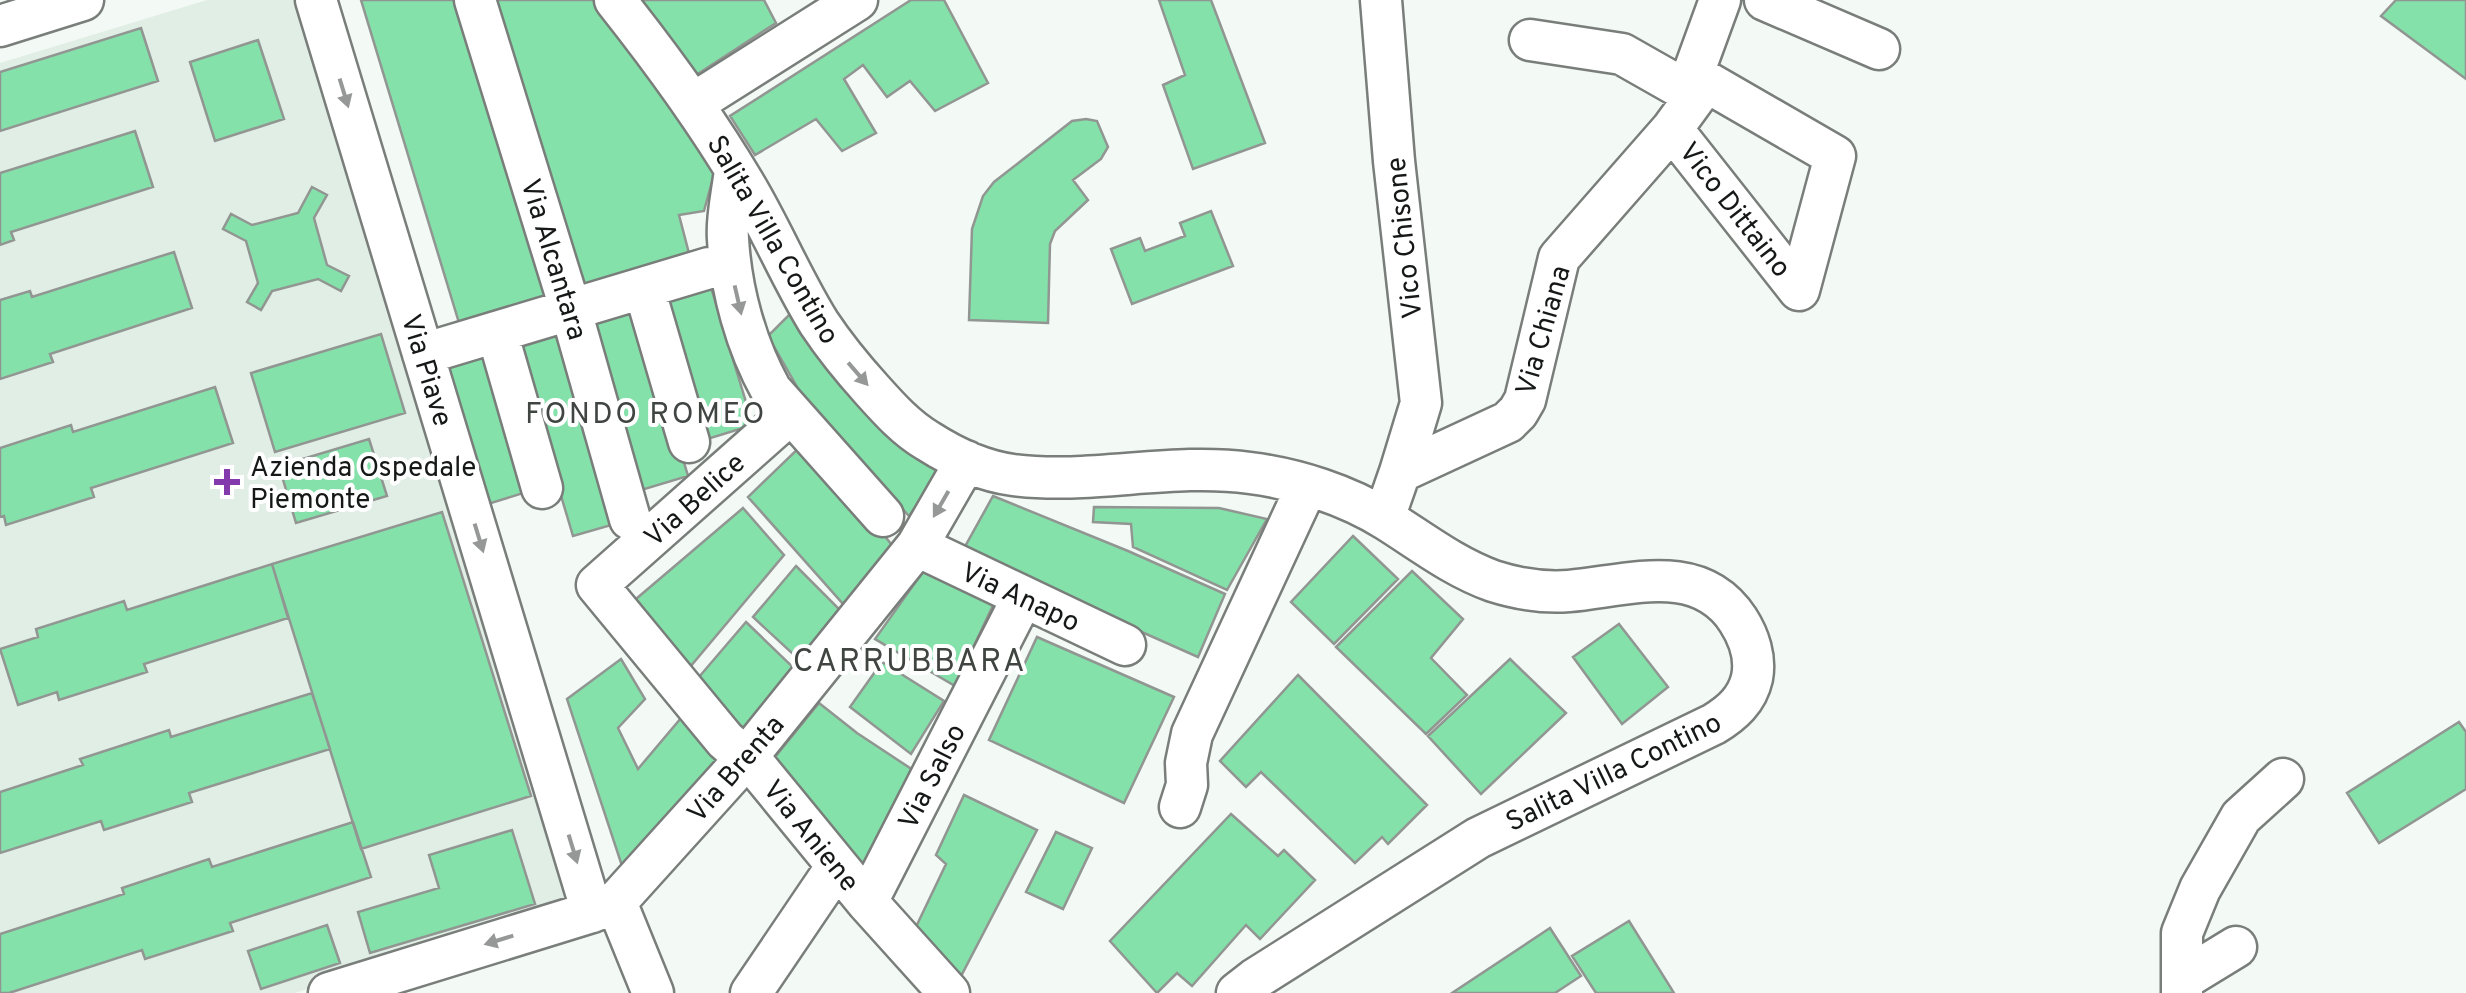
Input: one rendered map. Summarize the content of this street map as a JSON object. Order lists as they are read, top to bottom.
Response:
{
  "streets": {
    "street": [
      "Vico Dittaino",
      "Vico Chisone",
      "Salita Villa Contino",
      "Via Alcantara",
      "Via Chiana",
      "Via Piave",
      "Via Belice",
      "Via Anapo",
      "Via Brenta",
      "Via Salso",
      "Via Aniene"
    ]
  },
  "crossings": [
    ["Vico Dittaino", "Via Chiana"],
    ["Vico Chisone", "Via Chiana"],
    ["Salita Villa Contino", "Via Brenta"],
    ["Via Piave", "Via Brenta"],
    ["Via Belice", "Via Aniene"],
    ["Via Anapo", "Via Brenta"],
    ["Via Anapo", "Via Salso"],
    ["Via Brenta", "Via Aniene"],
    ["Via Salso", "Via Aniene"]
  ],
  "districts": ["FONDO ROMEO", "CARRUBBARA"],
  "places": {
    "health": ["Azienda Ospedale Piemonte"]
  }
}
